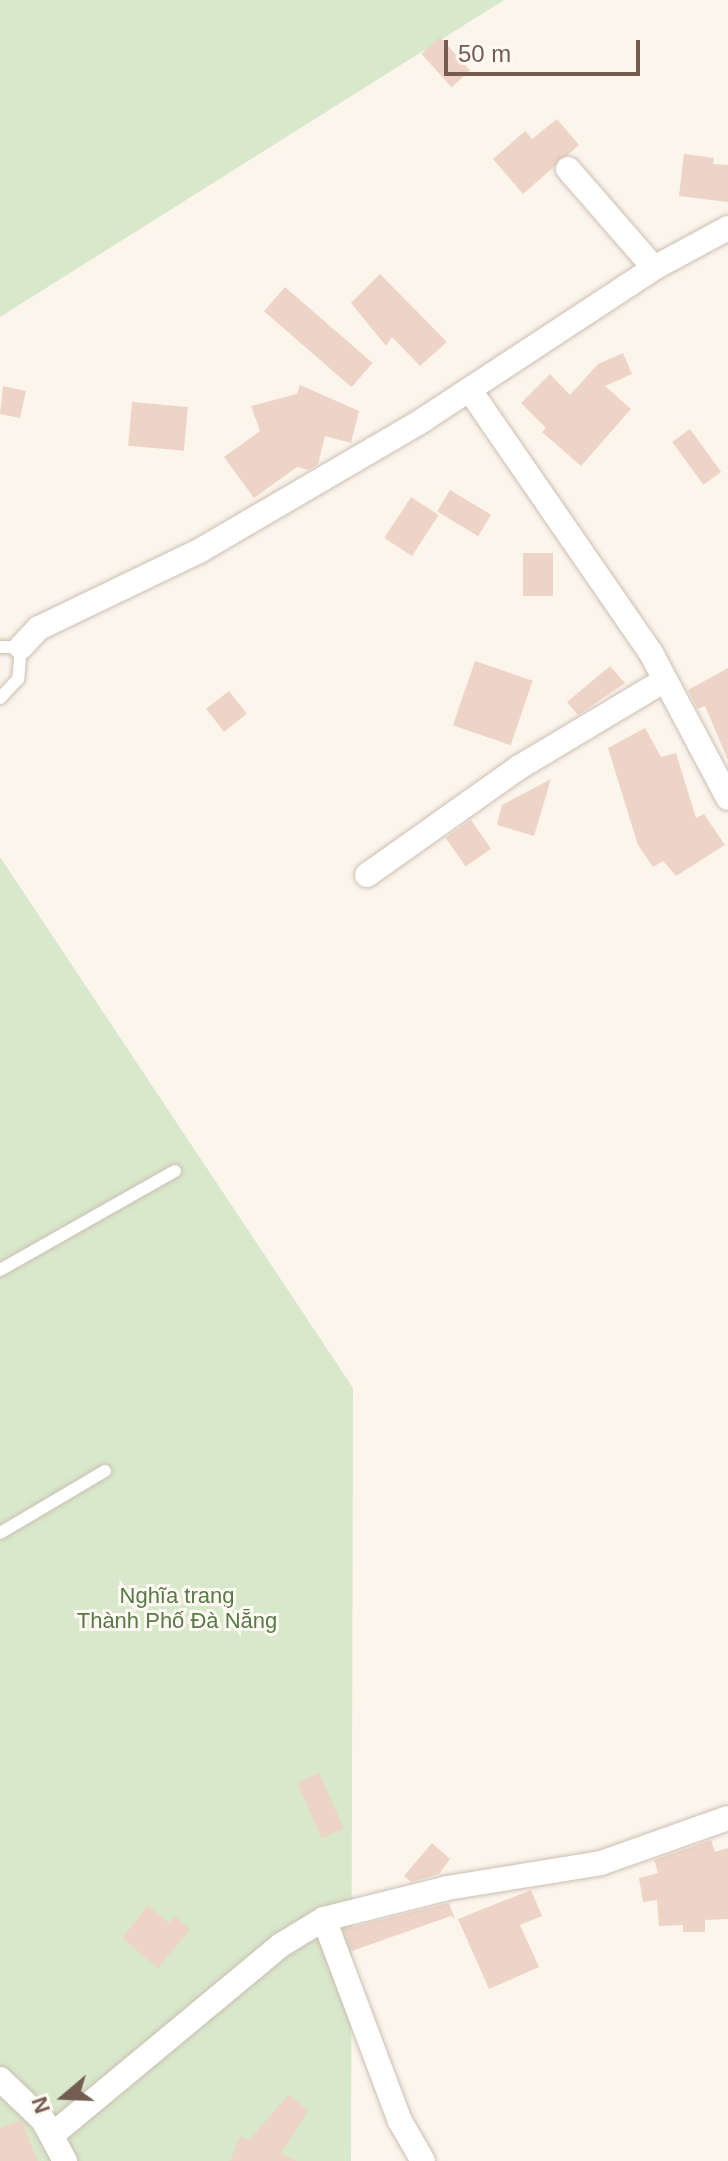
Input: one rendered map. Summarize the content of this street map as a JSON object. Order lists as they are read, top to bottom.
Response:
{
  "parks": ["Nghĩa trang Thành Phố Đà Nẵng"],
  "scale_bar": "50 m",
  "north": "left"
}
